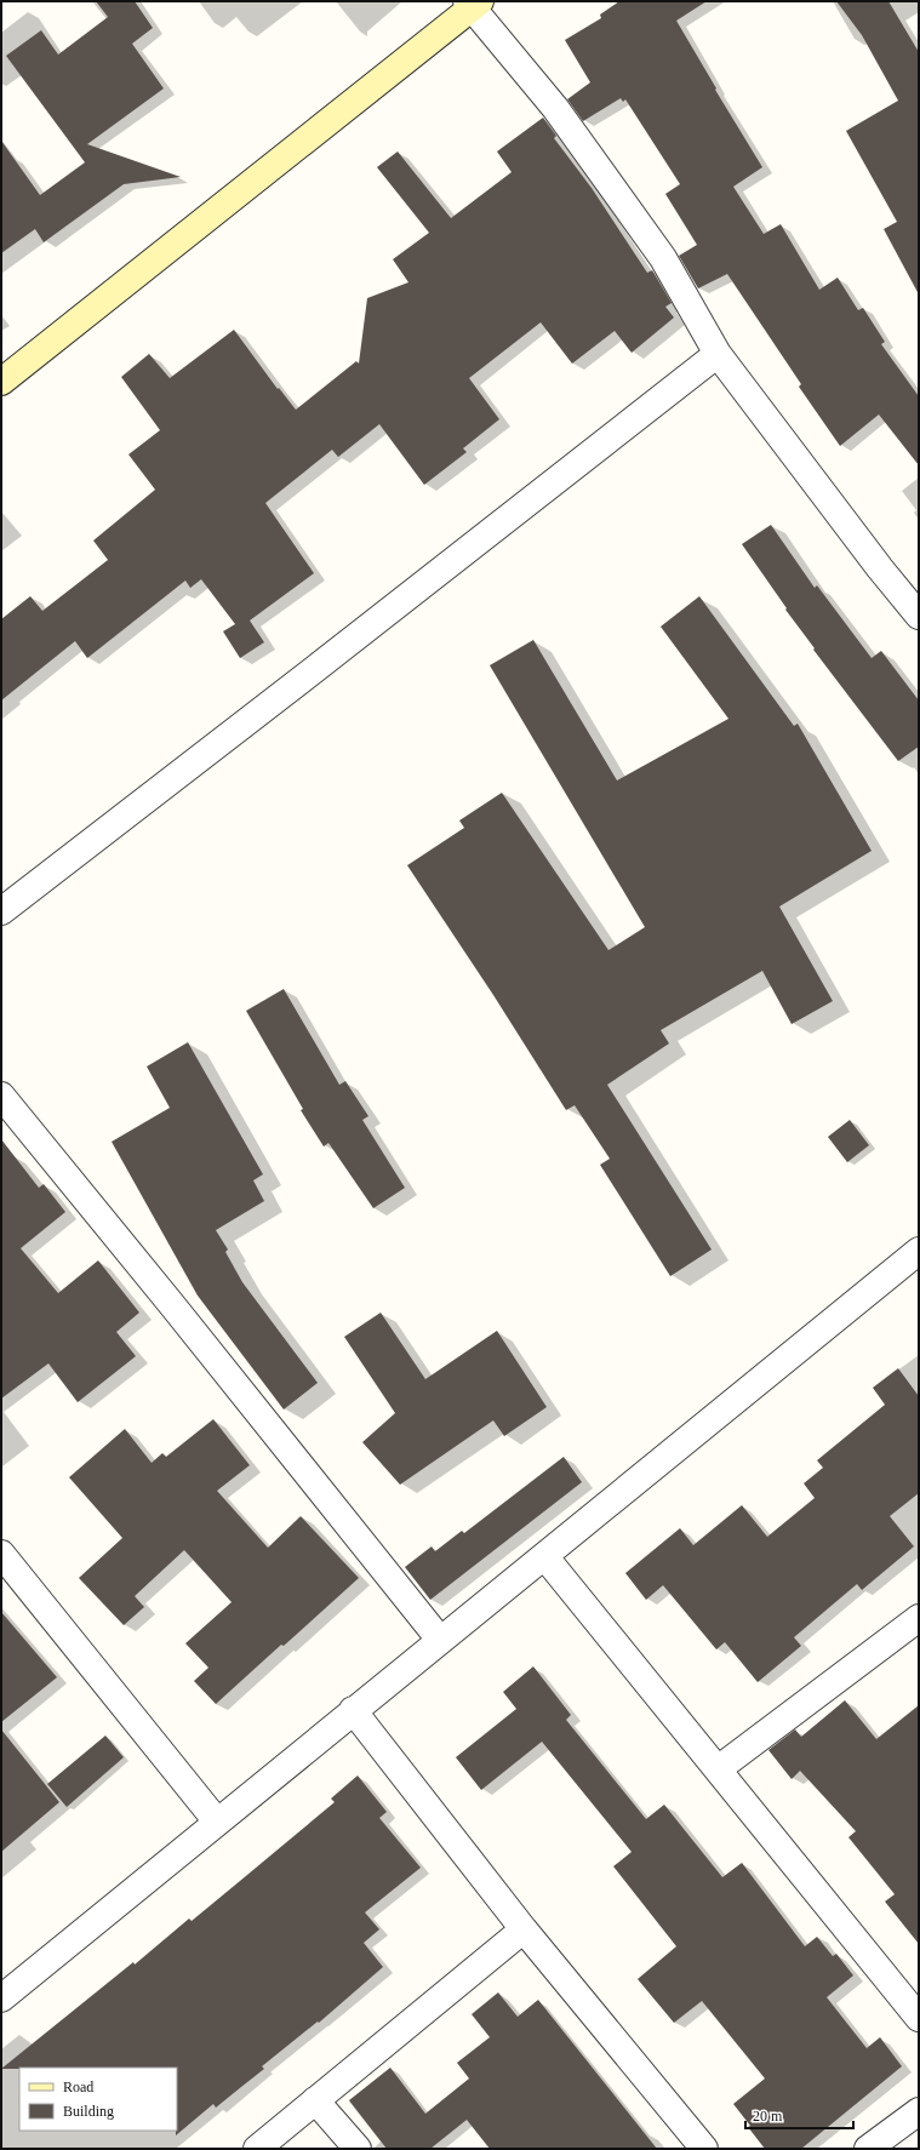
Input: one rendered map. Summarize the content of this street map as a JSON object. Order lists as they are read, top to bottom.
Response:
{
  "legend": ["Road", "Building"],
  "scale_bar": "20 m"
}
